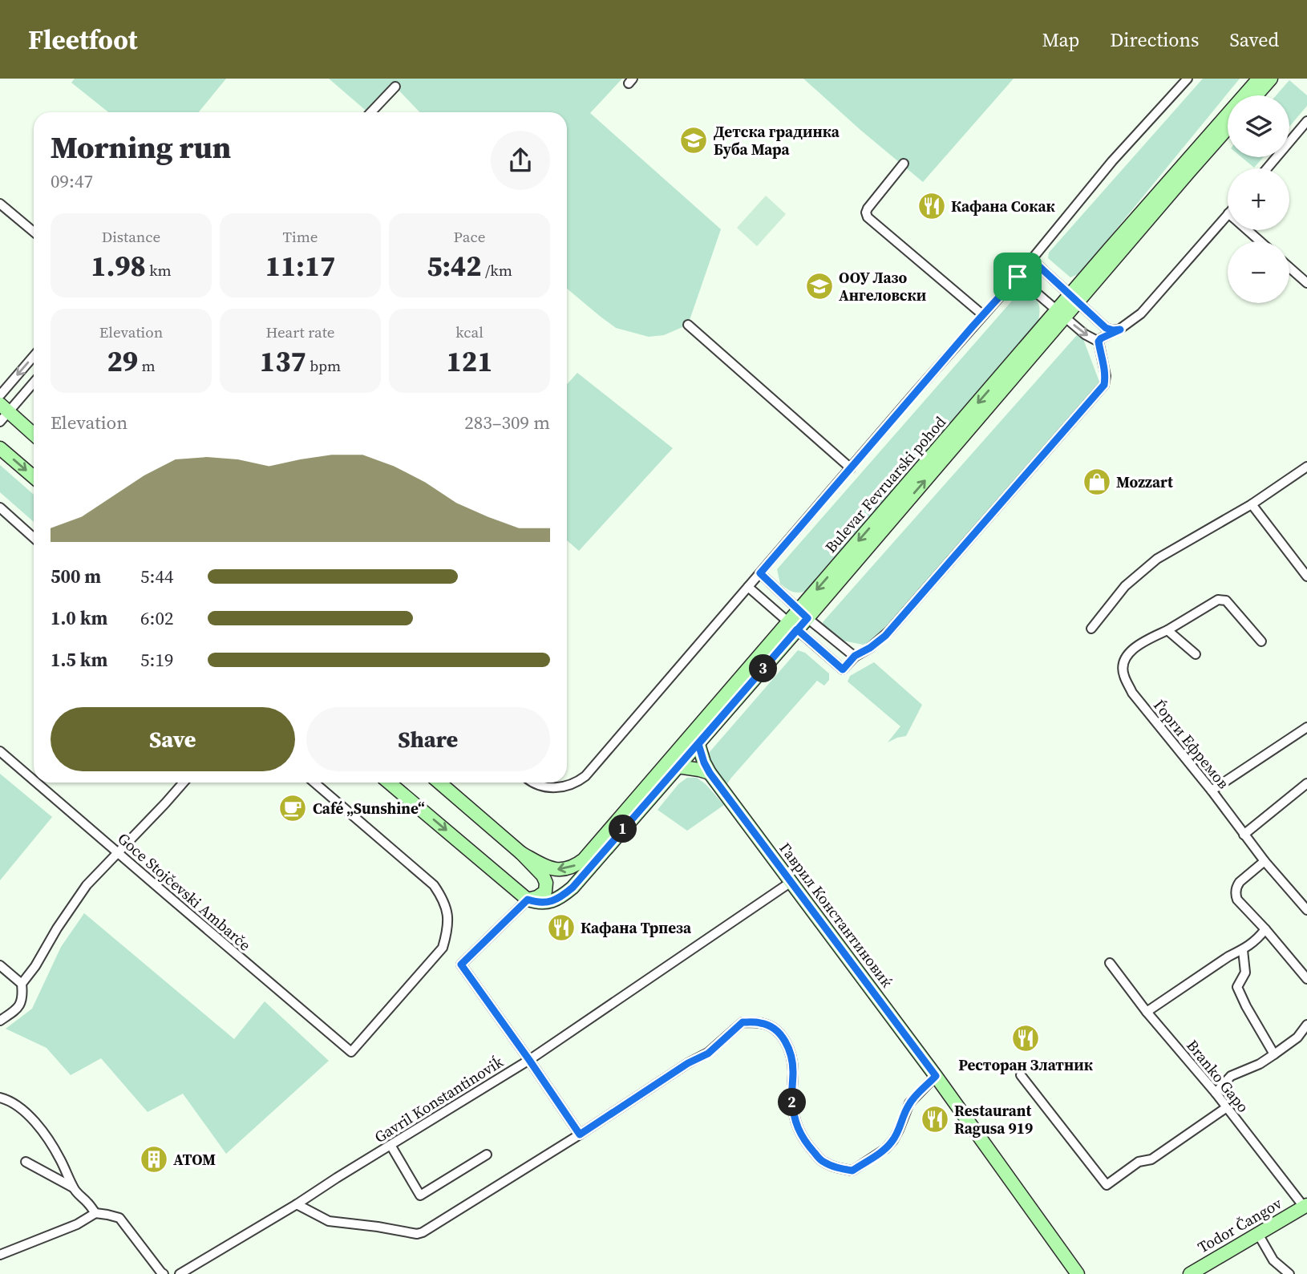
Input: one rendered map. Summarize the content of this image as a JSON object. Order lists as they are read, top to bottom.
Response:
{
  "streets": {
    "street": [
      "Bulevar Fevruarski pohod",
      "Ѓорги Ефремов",
      "Goce Stojčevski Ambarče",
      "Гаврил Константиновиќ",
      "Branko Gapo",
      "Gavril Konstantinoviḱ",
      "Todor Čangov"
    ]
  },
  "crossings": [
    ["Bulevar Fevruarski pohod", "Гаврил Константиновиќ"],
    ["Гаврил Константиновиќ", "Gavril Konstantinoviḱ"],
    ["Branko Gapo", "Todor Čangov"]
  ],
  "places": {
    "school or university": ["Детска градинка Буба Мара", "ООУ Лазо Ангеловски"],
    "restaurant": [
      "Кафана Сокак",
      "Кафана Трпеза",
      "Ресторан Златник",
      "Restaurant Ragusa 919"
    ],
    "shop": ["Mozzart"],
    "cafe": ["Café „Sunshine“"],
    "building": ["АТОМ"]
  },
  "page": {
    "header": "Fleetfoot",
    "nav": ["Map", "Directions", "Saved"],
    "map_buttons": ["+", "−"],
    "heading": ["Morning run", "09:47"],
    "stats": [
      ["Distance", "1.98 km"],
      ["Time", "11:17"],
      ["Pace", "5:42 /km"],
      ["Elevation", "29 m"],
      ["Heart rate", "137 bpm"],
      ["kcal", "121"]
    ],
    "chart": ["Elevation", "283–309 m"],
    "list": [
      {
        "name": "500 m",
        "note": "5:44"
      },
      {
        "name": "1.0 km",
        "note": "6:02"
      },
      {
        "name": "1.5 km",
        "note": "5:19"
      }
    ],
    "pins": ["3", "1", "2"],
    "buttons": ["Save", "Share"]
  }
}
